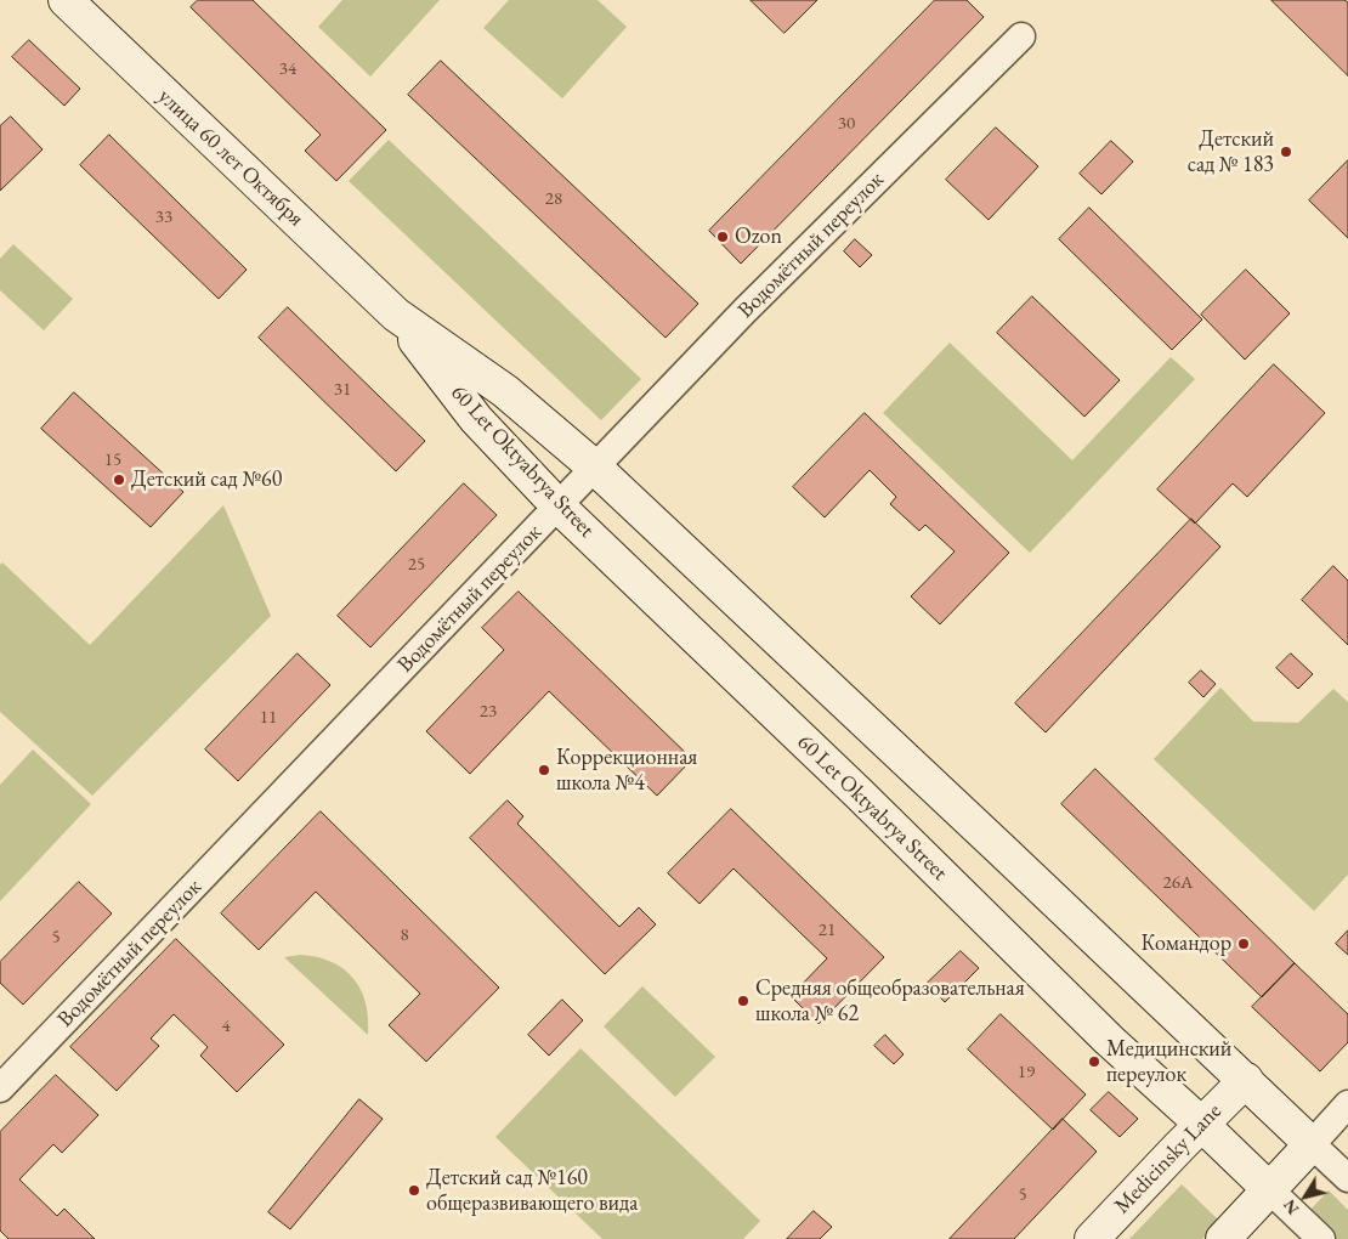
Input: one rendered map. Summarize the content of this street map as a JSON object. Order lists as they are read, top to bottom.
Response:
{
  "streets": {
    "main road": ["улица 60 лет Октября", "60 Let Oktyabrya Street", "Medicinsky Lane"],
    "street": ["Водомётный переулок"]
  },
  "crossings": [
    ["улица 60 лет Октября", "60 Let Oktyabrya Street"],
    ["Водомётный переулок", "60 Let Oktyabrya Street"],
    ["60 Let Oktyabrya Street", "Medicinsky Lane"]
  ],
  "places": [
    "Детский сад № 183",
    "Ozon",
    "Детский сад №60",
    "Коррекционная школа №4",
    "Командор",
    "Средняя общеобразовательная школа № 62",
    "Медицинский переулок",
    "Детский сад №160 общеразвивающего вида"
  ],
  "house_numbers": [
    "34",
    "30",
    "28",
    "33",
    "31",
    "15",
    "25",
    "23",
    "11",
    "26А",
    "21",
    "8",
    "5",
    "4",
    "19",
    "5"
  ],
  "north": "bottom left"
}
